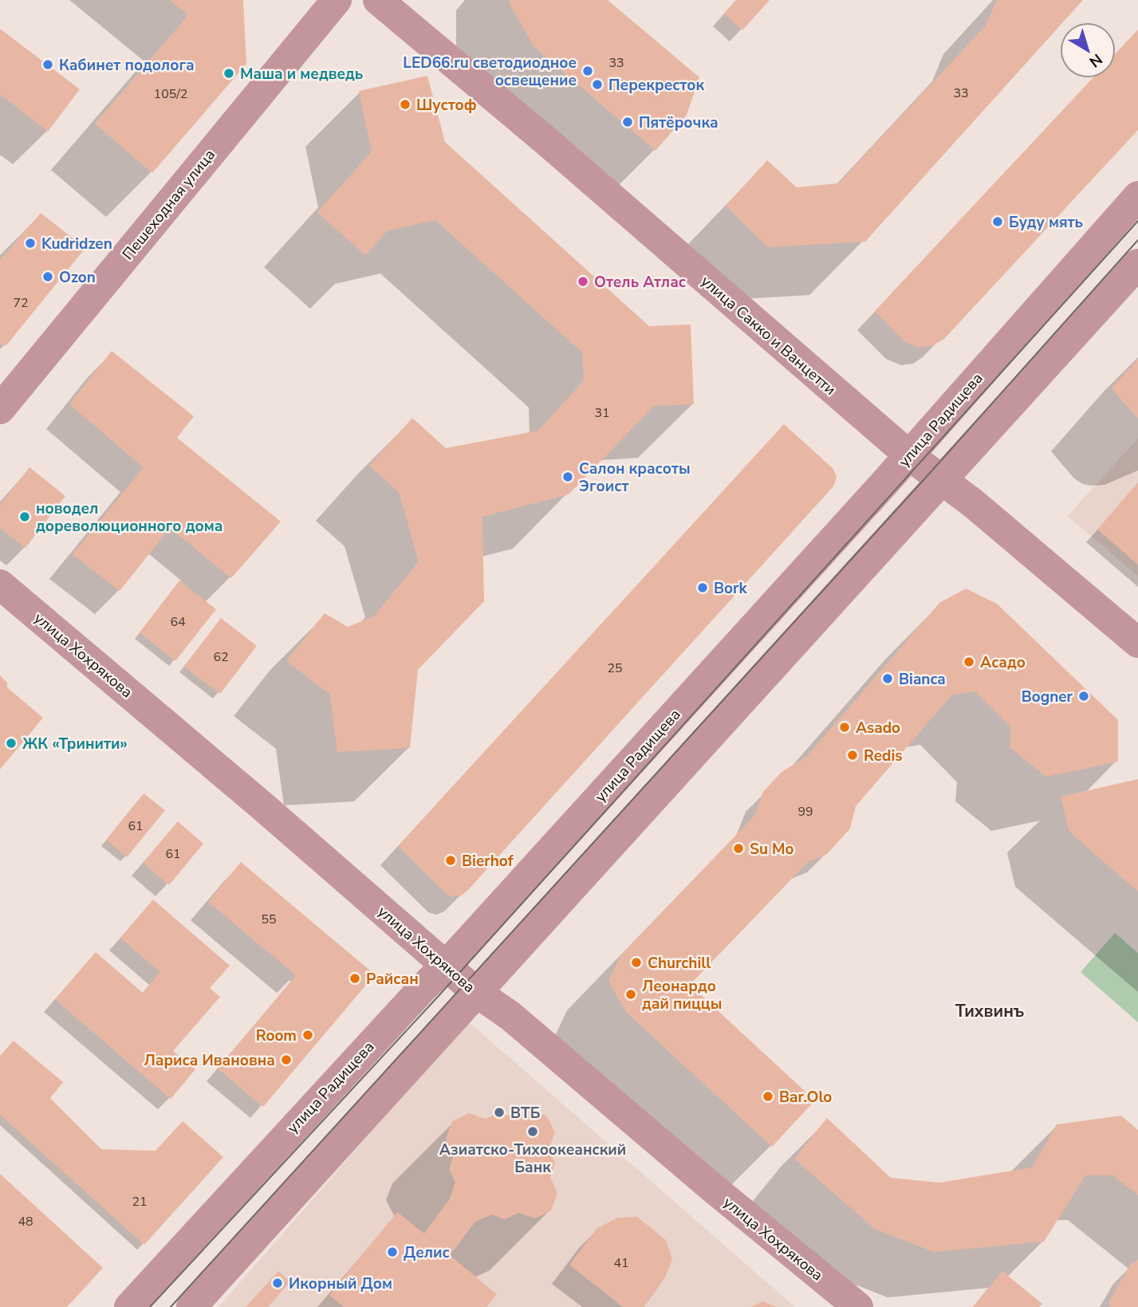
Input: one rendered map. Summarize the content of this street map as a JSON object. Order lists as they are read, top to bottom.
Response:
{
  "streets": {
    "street": [
      "Пешеходная улица",
      "улица Сакко и Ванцетти",
      "улица Радищева",
      "улица Хохрякова"
    ]
  },
  "crossings": [
    ["улица Сакко и Ванцетти", "улица Радищева"],
    ["улица Радищева", "улица Хохрякова"]
  ],
  "districts": ["Тихвинъ"],
  "places": [
    "Кабинет подолога",
    "LED66.ru светодиодное освещение",
    "Маша и медведь",
    "Перекресток",
    "Шустоф",
    "Пятёрочка",
    "Буду мять",
    "Kudridzen",
    "Ozon",
    "Отель Атлас",
    "Салон красоты Эгоист",
    "новодел дореволюционного дома",
    "Bork",
    "Асадо",
    "Bianca",
    "Bogner",
    "Asado",
    "ЖК «Тринити»",
    "Redis",
    "Su Mo",
    "Bierhof",
    "Churchill",
    "Райсан",
    "Леонардо дай пиццы",
    "Room",
    "Лариса Ивановна",
    "Bar.Olo",
    "ВТБ",
    "Азиатско-Тихоокеанский Банк",
    "Делис",
    "Икорный Дом"
  ],
  "house_numbers": [
    "33",
    "33",
    "105/2",
    "72",
    "31",
    "64",
    "62",
    "25",
    "99",
    "61",
    "61",
    "55",
    "21",
    "48",
    "41"
  ],
  "north": "bottom right"
}
